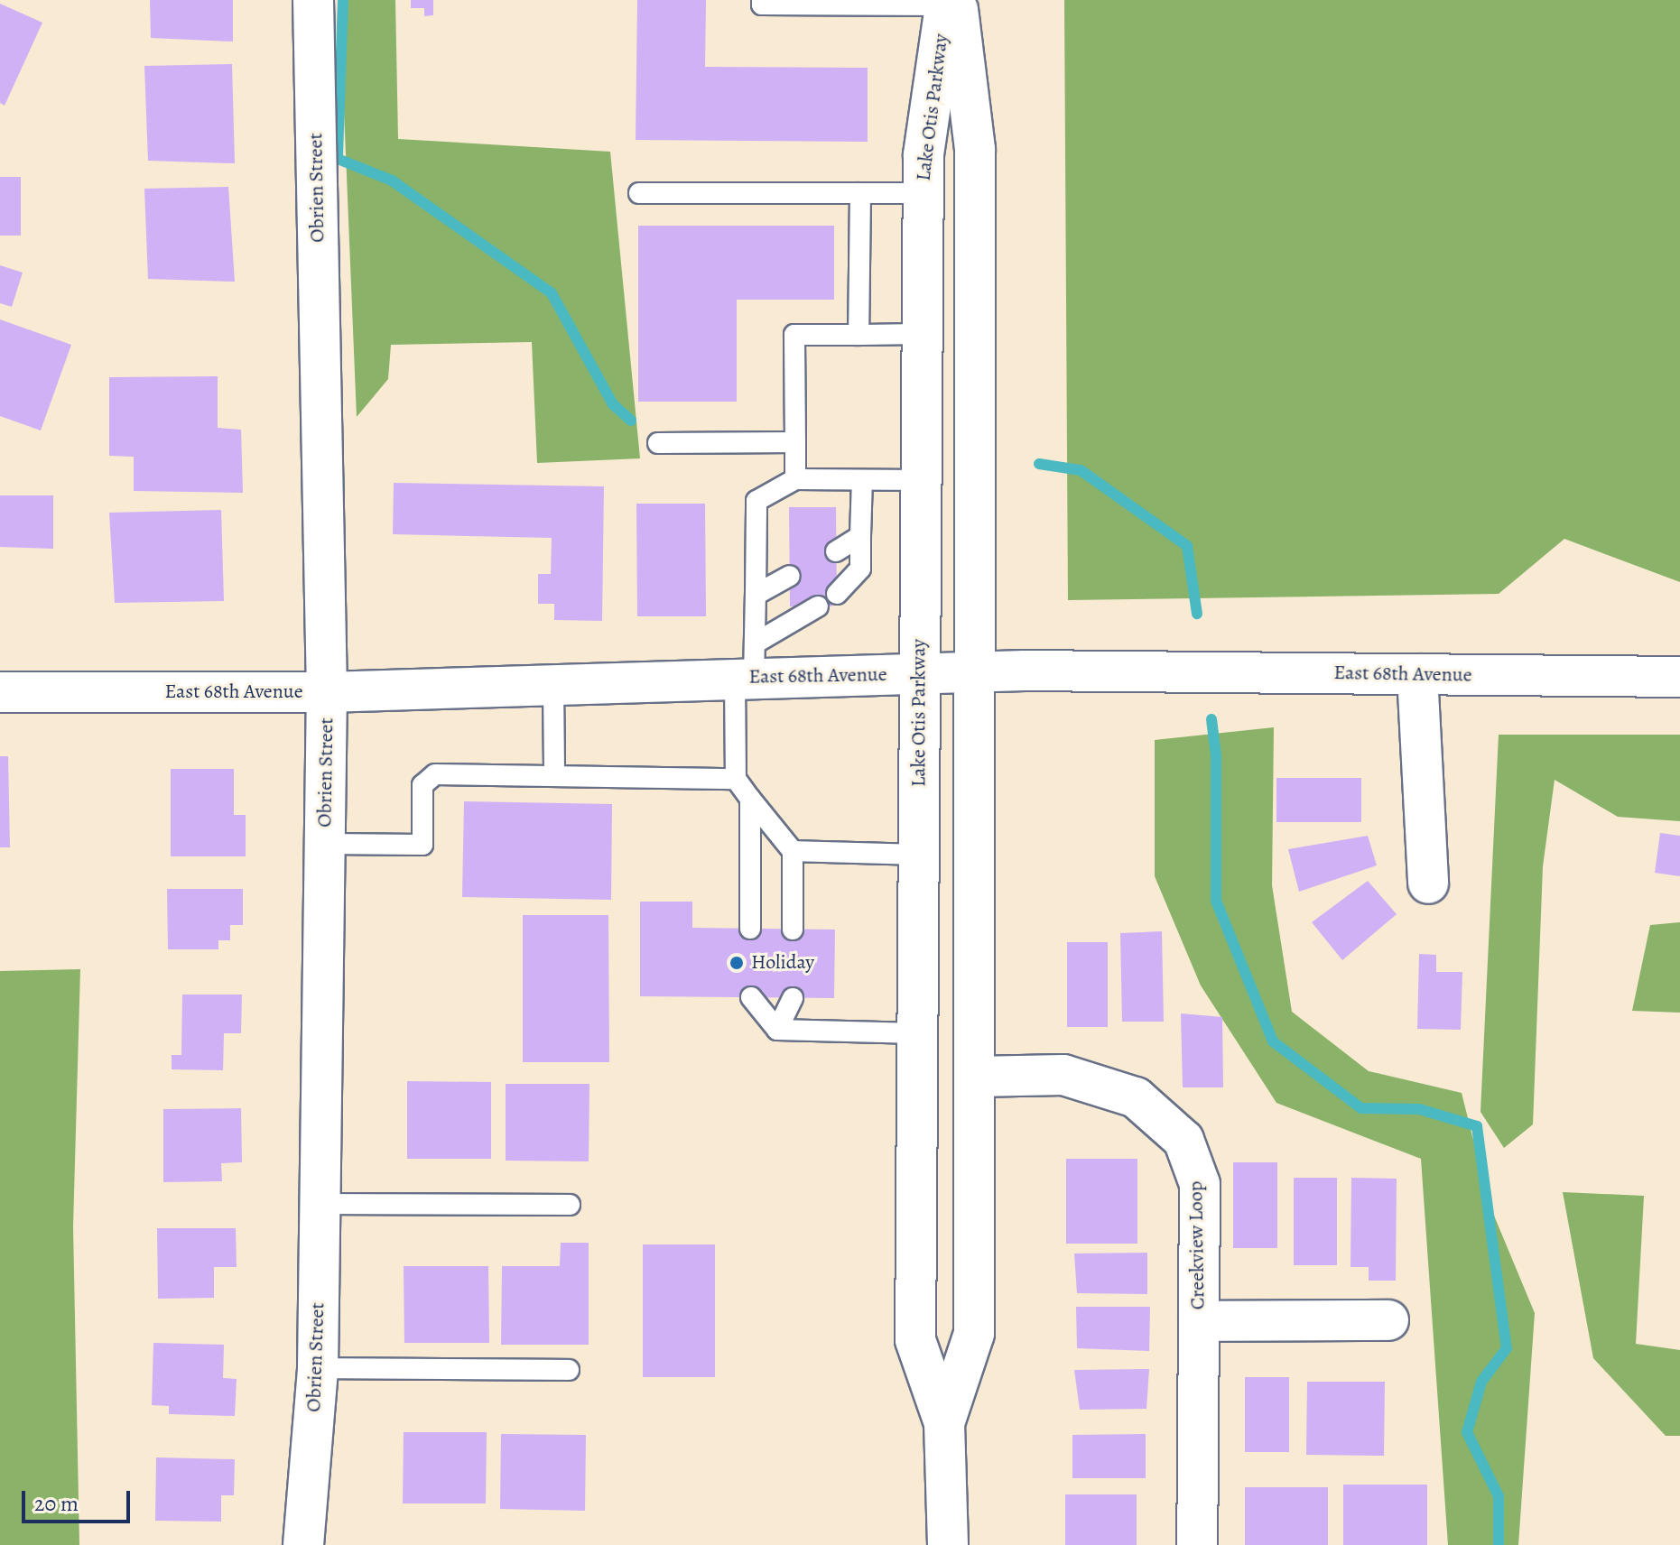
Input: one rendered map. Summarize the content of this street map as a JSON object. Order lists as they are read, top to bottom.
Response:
{
  "streets": {
    "street": [
      "Lake Otis Parkway",
      "Obrien Street",
      "East 68th Avenue",
      "Creekview Loop"
    ]
  },
  "crossings": [
    ["Lake Otis Parkway", "East 68th Avenue"],
    ["Lake Otis Parkway", "Creekview Loop"],
    ["Obrien Street", "East 68th Avenue"]
  ],
  "places": ["Holiday"],
  "scale_bar": "20 m"
}
